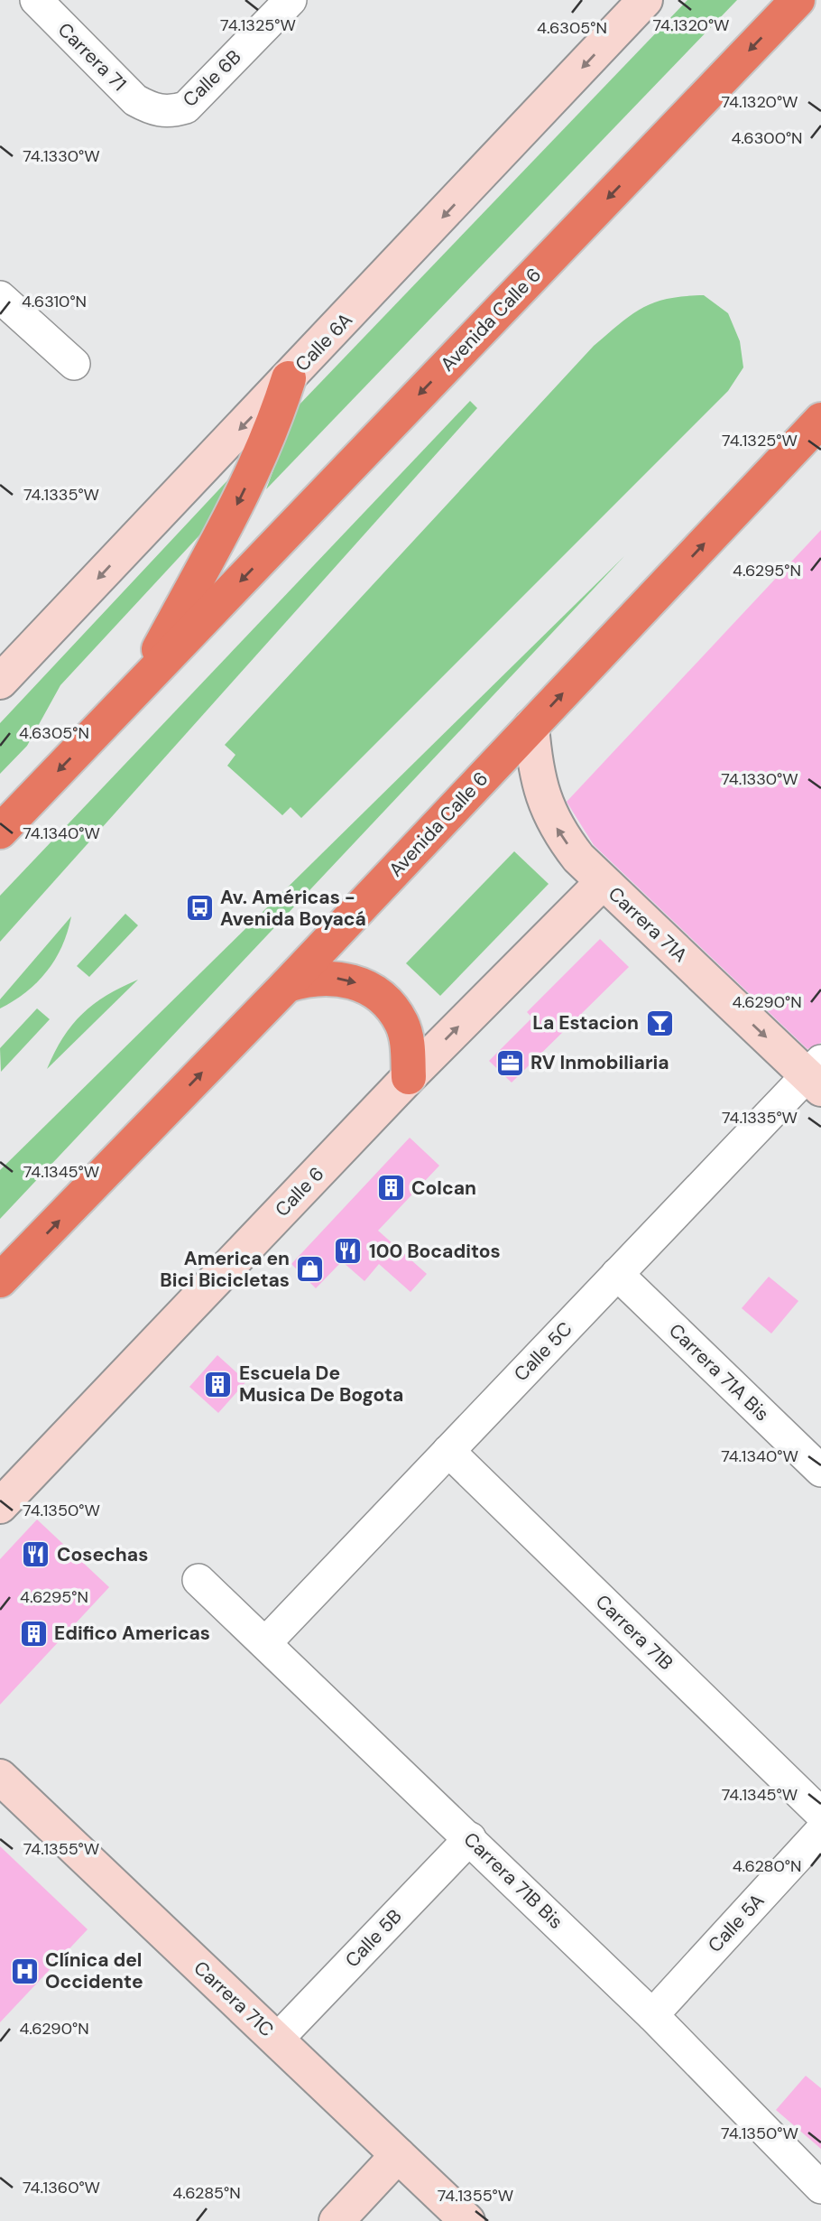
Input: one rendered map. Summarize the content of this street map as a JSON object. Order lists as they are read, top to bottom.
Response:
{
  "streets": {
    "highway": ["Avenida Calle 6"],
    "street": [
      "Carrera 71",
      "Calle 6B",
      "Calle 6A",
      "Carrera 71A",
      "Calle 6",
      "Calle 5C",
      "Carrera 71A Bis",
      "Carrera 71B",
      "Carrera 71B Bis",
      "Calle 5A",
      "Calle 5B",
      "Carrera 71C"
    ]
  },
  "crossings": [
    ["Carrera 71", "Calle 6B"],
    ["Avenida Calle 6", "Carrera 71A"],
    ["Carrera 71A", "Calle 6"],
    ["Carrera 71A", "Calle 5C"],
    ["Calle 5C", "Carrera 71A Bis"],
    ["Calle 5C", "Carrera 71B"],
    ["Calle 5C", "Carrera 71B Bis"],
    ["Carrera 71B Bis", "Calle 5A"],
    ["Carrera 71B Bis", "Calle 5B"],
    ["Calle 5B", "Carrera 71C"]
  ],
  "one_way": ["Calle 6A"],
  "places": {
    "bus stop": ["Av. Américas - Avenida Boyacá"],
    "bar": ["La Estacion"],
    "office": ["RV Inmobiliaria"],
    "building": ["Colcan", "Escuela De Musica De Bogota", "Edifico Americas"],
    "restaurant": ["100 Bocaditos", "Cosechas"],
    "shop": ["America en Bici Bicicletas"],
    "hospital": ["Clínica del Occidente"]
  },
  "coordinates": [
    "74.1325°W",
    "74.1320°W",
    "4.6305°N",
    "4.6300°N",
    "74.1330°W",
    "4.6310°N",
    "74.1335°W",
    "4.6295°N",
    "74.1340°W",
    "4.6290°N",
    "74.1345°W",
    "74.1350°W",
    "74.1355°W",
    "4.6280°N",
    "74.1360°W",
    "4.6285°N"
  ]
}
